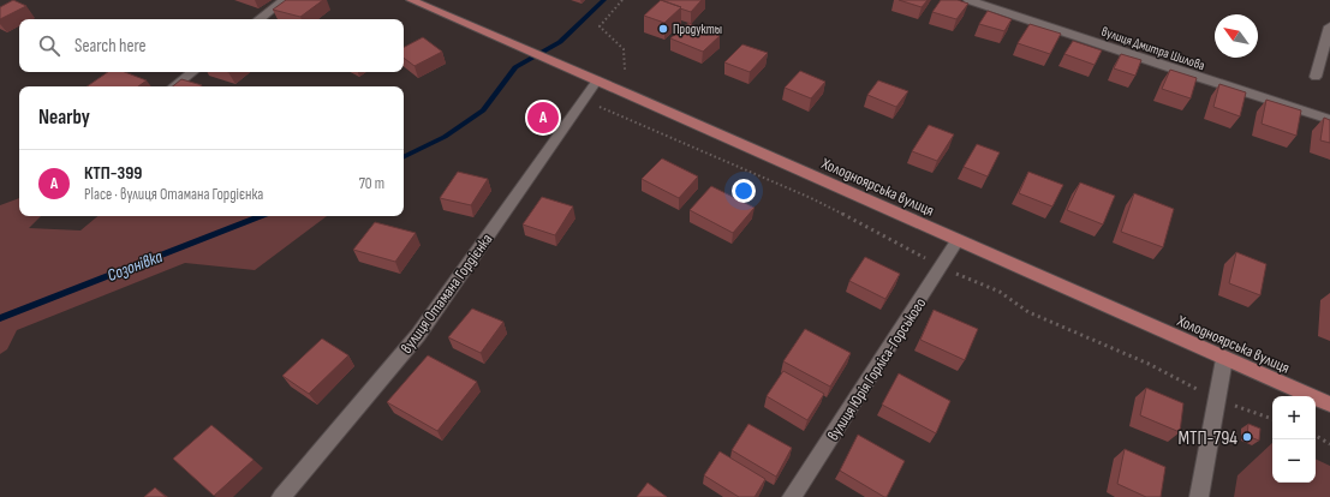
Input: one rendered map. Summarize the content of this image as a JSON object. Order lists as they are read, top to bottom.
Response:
{
  "streets": {
    "main road": ["Холодноярська вулиця"],
    "street": ["вулиця Дмитра Шилова", "вулиця Отамана Гордієнка", "вулиця Юрія Горліса-Горського"]
  },
  "crossings": [
    ["Холодноярська вулиця", "вулиця Отамана Гордієнка"],
    ["Холодноярська вулиця", "вулиця Юрія Горліса-Горського"]
  ],
  "water": ["Созонівка"],
  "places": ["Продукты", "МТП-794"],
  "north": "top left",
  "page": {
    "search": "Search here",
    "heading": "Nearby",
    "pins": "A",
    "list": [
      {
        "mark": "A",
        "name": "КТП-399",
        "note": "Place · вулиця Отамана Гордієнка",
        "value": "70 m"
      }
    ],
    "map_buttons": ["+", "−"]
  }
}
